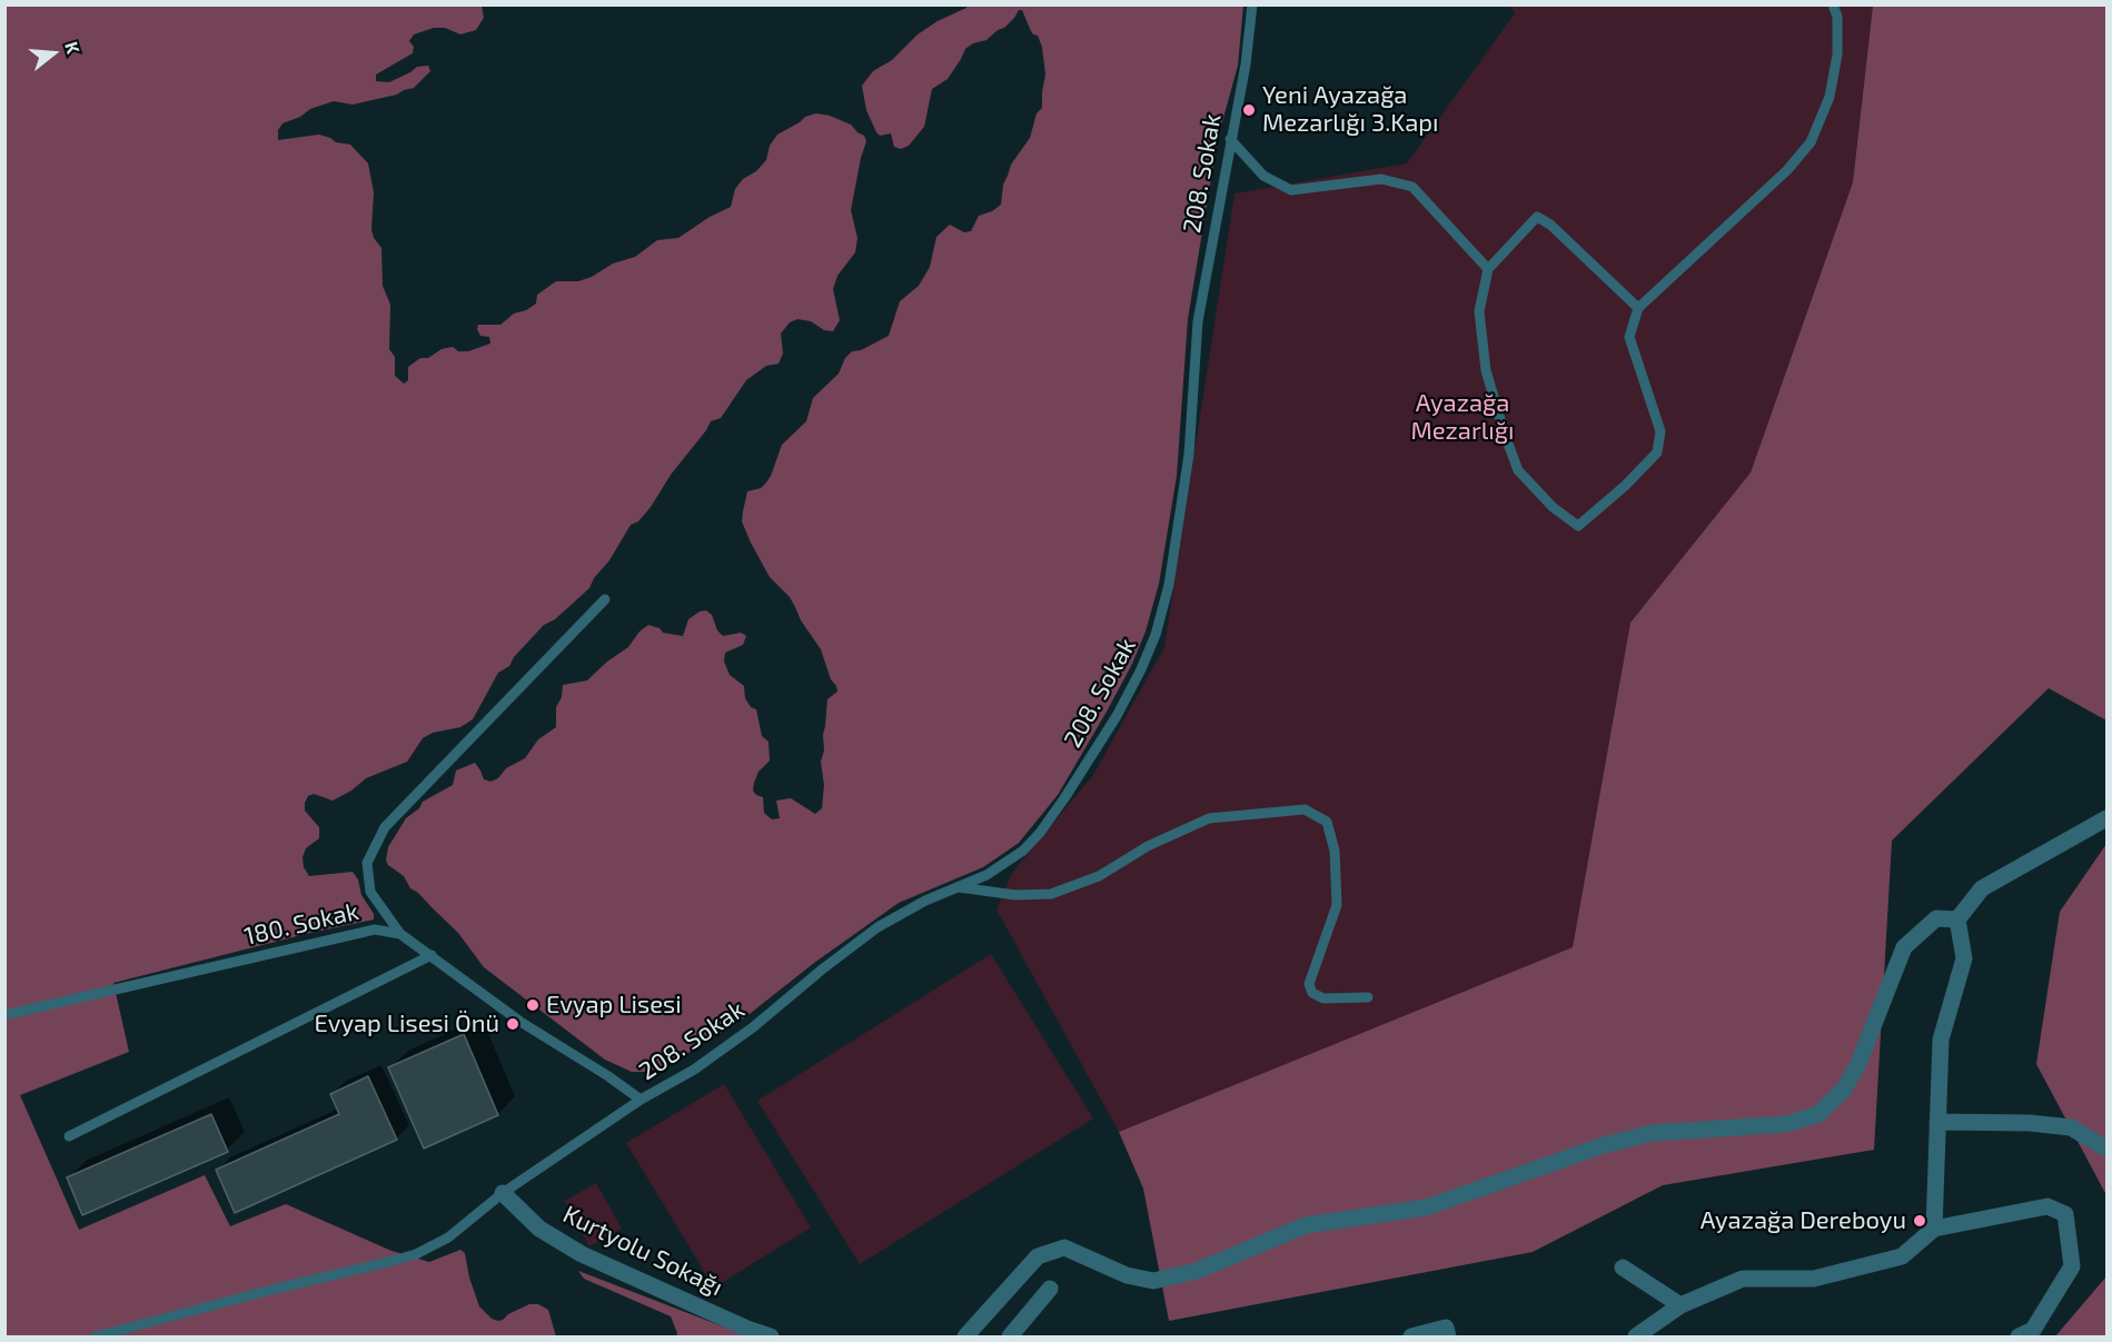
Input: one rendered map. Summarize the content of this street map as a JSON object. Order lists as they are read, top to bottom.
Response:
{
  "streets": {
    "street": ["Kurtyolu Sokağı"],
    "lane": ["208. Sokak", "180. Sokak"]
  },
  "crossings": [
    ["208. Sokak", "Kurtyolu Sokağı"]
  ],
  "parks": ["Ayazağa Mezarlığı"],
  "places": [
    "Yeni Ayazağa Mezarlığı 3.Kapı",
    "Evyap Lisesi",
    "Evyap Lisesi Önü",
    "Ayazağa Dereboyu"
  ],
  "north": "right"
}
